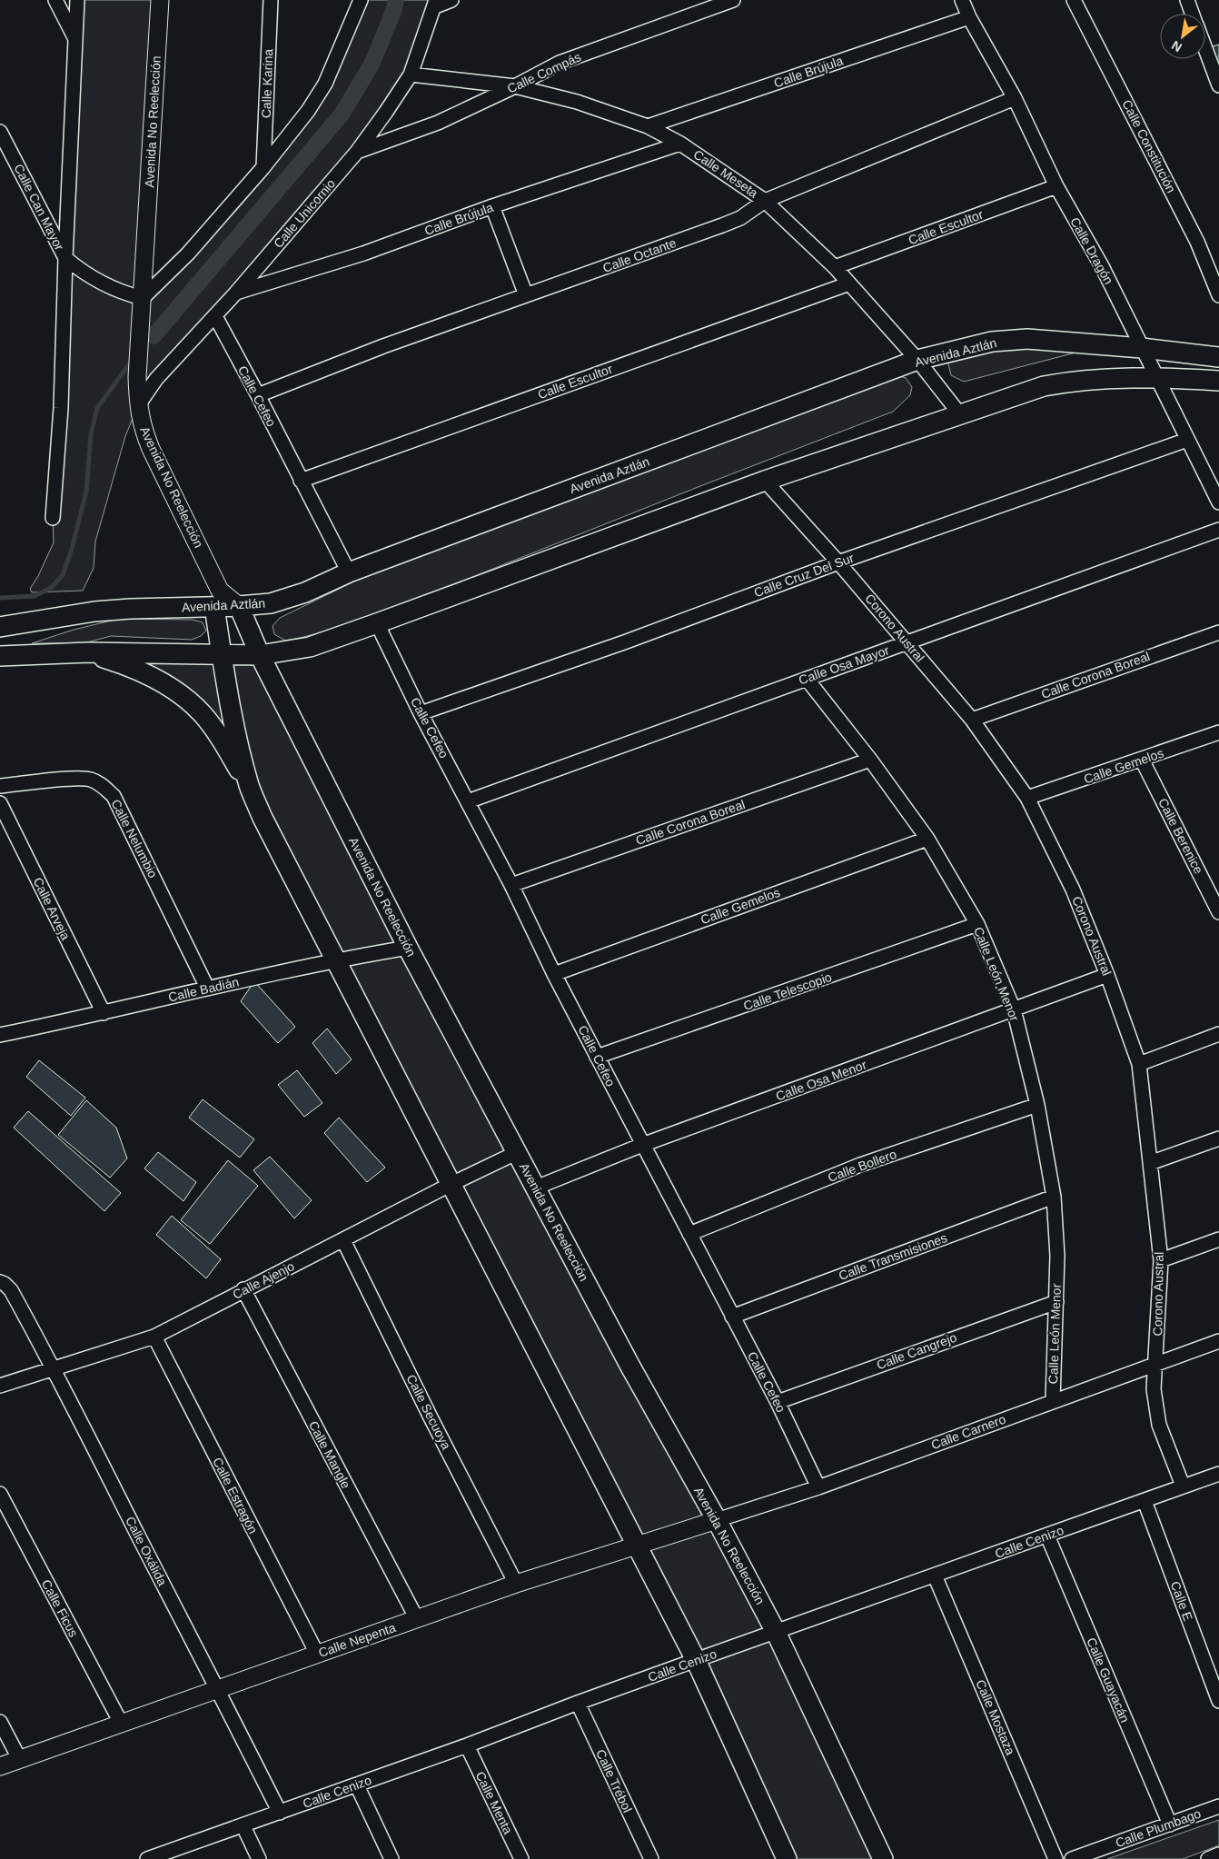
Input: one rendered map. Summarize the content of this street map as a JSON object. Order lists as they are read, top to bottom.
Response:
{
  "streets": {
    "main road": ["Avenida No Reelección", "Avenida Aztlán"],
    "street": [
      "Calle Brújula",
      "Calle Compás",
      "Calle Karina",
      "Calle Constitución",
      "Calle Meseta",
      "Calle Can Mayor",
      "Calle Unicornio",
      "Calle Escultor",
      "Calle Dragón",
      "Calle Octante",
      "Calle Cefeo",
      "Calle Cruz Del Sur",
      "Corono Austral",
      "Calle Osa Mayor",
      "Calle Corona Boreal",
      "Calle Gemelos",
      "Calle Berenice",
      "Calle Nelumbio",
      "Calle Arveja",
      "Calle León Menor",
      "Calle Badián",
      "Calle Telescopio",
      "Calle Osa Menor",
      "Calle Bollero",
      "Calle Transmisiones",
      "Calle Ajenjo",
      "Calle Cangrejo",
      "Calle Secuoya",
      "Calle Carnero",
      "Calle Mangle",
      "Calle Estragón",
      "Calle Cenizo",
      "Calle Oxálida",
      "Calle E",
      "Calle Ficus",
      "Calle Nepenta",
      "Calle Guayacán",
      "Calle Mostaza",
      "Calle Trébol",
      "Calle Menta",
      "Calle Plumbago"
    ]
  },
  "crossings": [
    ["Calle Brújula", "Calle Meseta"],
    ["Calle Brújula", "Calle Unicornio"],
    ["Calle Brújula", "Calle Dragón"],
    ["Calle Compás", "Calle Meseta"],
    ["Calle Compás", "Calle Unicornio"],
    ["Avenida No Reelección", "Calle Unicornio"],
    ["Avenida No Reelección", "Avenida Aztlán"],
    ["Avenida No Reelección", "Calle Badián"],
    ["Avenida No Reelección", "Calle Osa Menor"],
    ["Avenida No Reelección", "Calle Ajenjo"],
    ["Avenida No Reelección", "Calle Carnero"],
    ["Avenida No Reelección", "Calle Cenizo"],
    ["Avenida No Reelección", "Calle Nepenta"],
    ["Calle Meseta", "Calle Unicornio"],
    ["Calle Meseta", "Calle Escultor"],
    ["Calle Meseta", "Calle Octante"],
    ["Calle Meseta", "Avenida Aztlán"],
    ["Calle Unicornio", "Calle Cefeo"],
    ["Calle Escultor", "Calle Dragón"],
    ["Calle Escultor", "Calle Cefeo"],
    ["Calle Dragón", "Calle Octante"],
    ["Calle Dragón", "Avenida Aztlán"],
    ["Calle Dragón", "Calle Cruz Del Sur"],
    ["Calle Octante", "Calle Cefeo"],
    ["Avenida Aztlán", "Calle Cefeo"],
    ["Calle Cefeo", "Calle Cruz Del Sur"],
    ["Calle Cefeo", "Calle Osa Mayor"],
    ["Calle Cefeo", "Calle Corona Boreal"],
    ["Calle Cefeo", "Calle Gemelos"],
    ["Calle Cefeo", "Calle Telescopio"],
    ["Calle Cefeo", "Calle Osa Menor"],
    ["Calle Cefeo", "Calle Bollero"],
    ["Calle Cefeo", "Calle Transmisiones"],
    ["Calle Cefeo", "Calle Cangrejo"],
    ["Calle Cefeo", "Calle Carnero"],
    ["Calle Cruz Del Sur", "Corono Austral"],
    ["Corono Austral", "Calle Osa Mayor"],
    ["Corono Austral", "Calle Corona Boreal"],
    ["Corono Austral", "Calle Gemelos"],
    ["Corono Austral", "Calle Osa Menor"],
    ["Corono Austral", "Calle Carnero"],
    ["Corono Austral", "Calle Cenizo"],
    ["Calle Osa Mayor", "Calle León Menor"],
    ["Calle Corona Boreal", "Calle León Menor"],
    ["Calle Gemelos", "Calle Berenice"],
    ["Calle Gemelos", "Calle León Menor"],
    ["Calle Nelumbio", "Calle Badián"],
    ["Calle Arveja", "Calle Badián"],
    ["Calle León Menor", "Calle Telescopio"],
    ["Calle León Menor", "Calle Osa Menor"],
    ["Calle León Menor", "Calle Bollero"],
    ["Calle León Menor", "Calle Transmisiones"],
    ["Calle León Menor", "Calle Cangrejo"],
    ["Calle León Menor", "Calle Carnero"],
    ["Calle Ajenjo", "Calle Secuoya"],
    ["Calle Ajenjo", "Calle Mangle"],
    ["Calle Ajenjo", "Calle Estragón"],
    ["Calle Ajenjo", "Calle Oxálida"],
    ["Calle Secuoya", "Calle Nepenta"],
    ["Calle Carnero", "Calle Nepenta"],
    ["Calle Mangle", "Calle Nepenta"],
    ["Calle Estragón", "Calle Nepenta"],
    ["Calle Cenizo", "Calle Oxálida"],
    ["Calle Cenizo", "Calle E"],
    ["Calle Cenizo", "Calle Guayacán"],
    ["Calle Cenizo", "Calle Mostaza"],
    ["Calle Cenizo", "Calle Trébol"],
    ["Calle Cenizo", "Calle Menta"],
    ["Calle Oxálida", "Calle Nepenta"],
    ["Calle Ficus", "Calle Nepenta"],
    ["Calle Guayacán", "Calle Plumbago"]
  ],
  "north": "bottom left"
}
